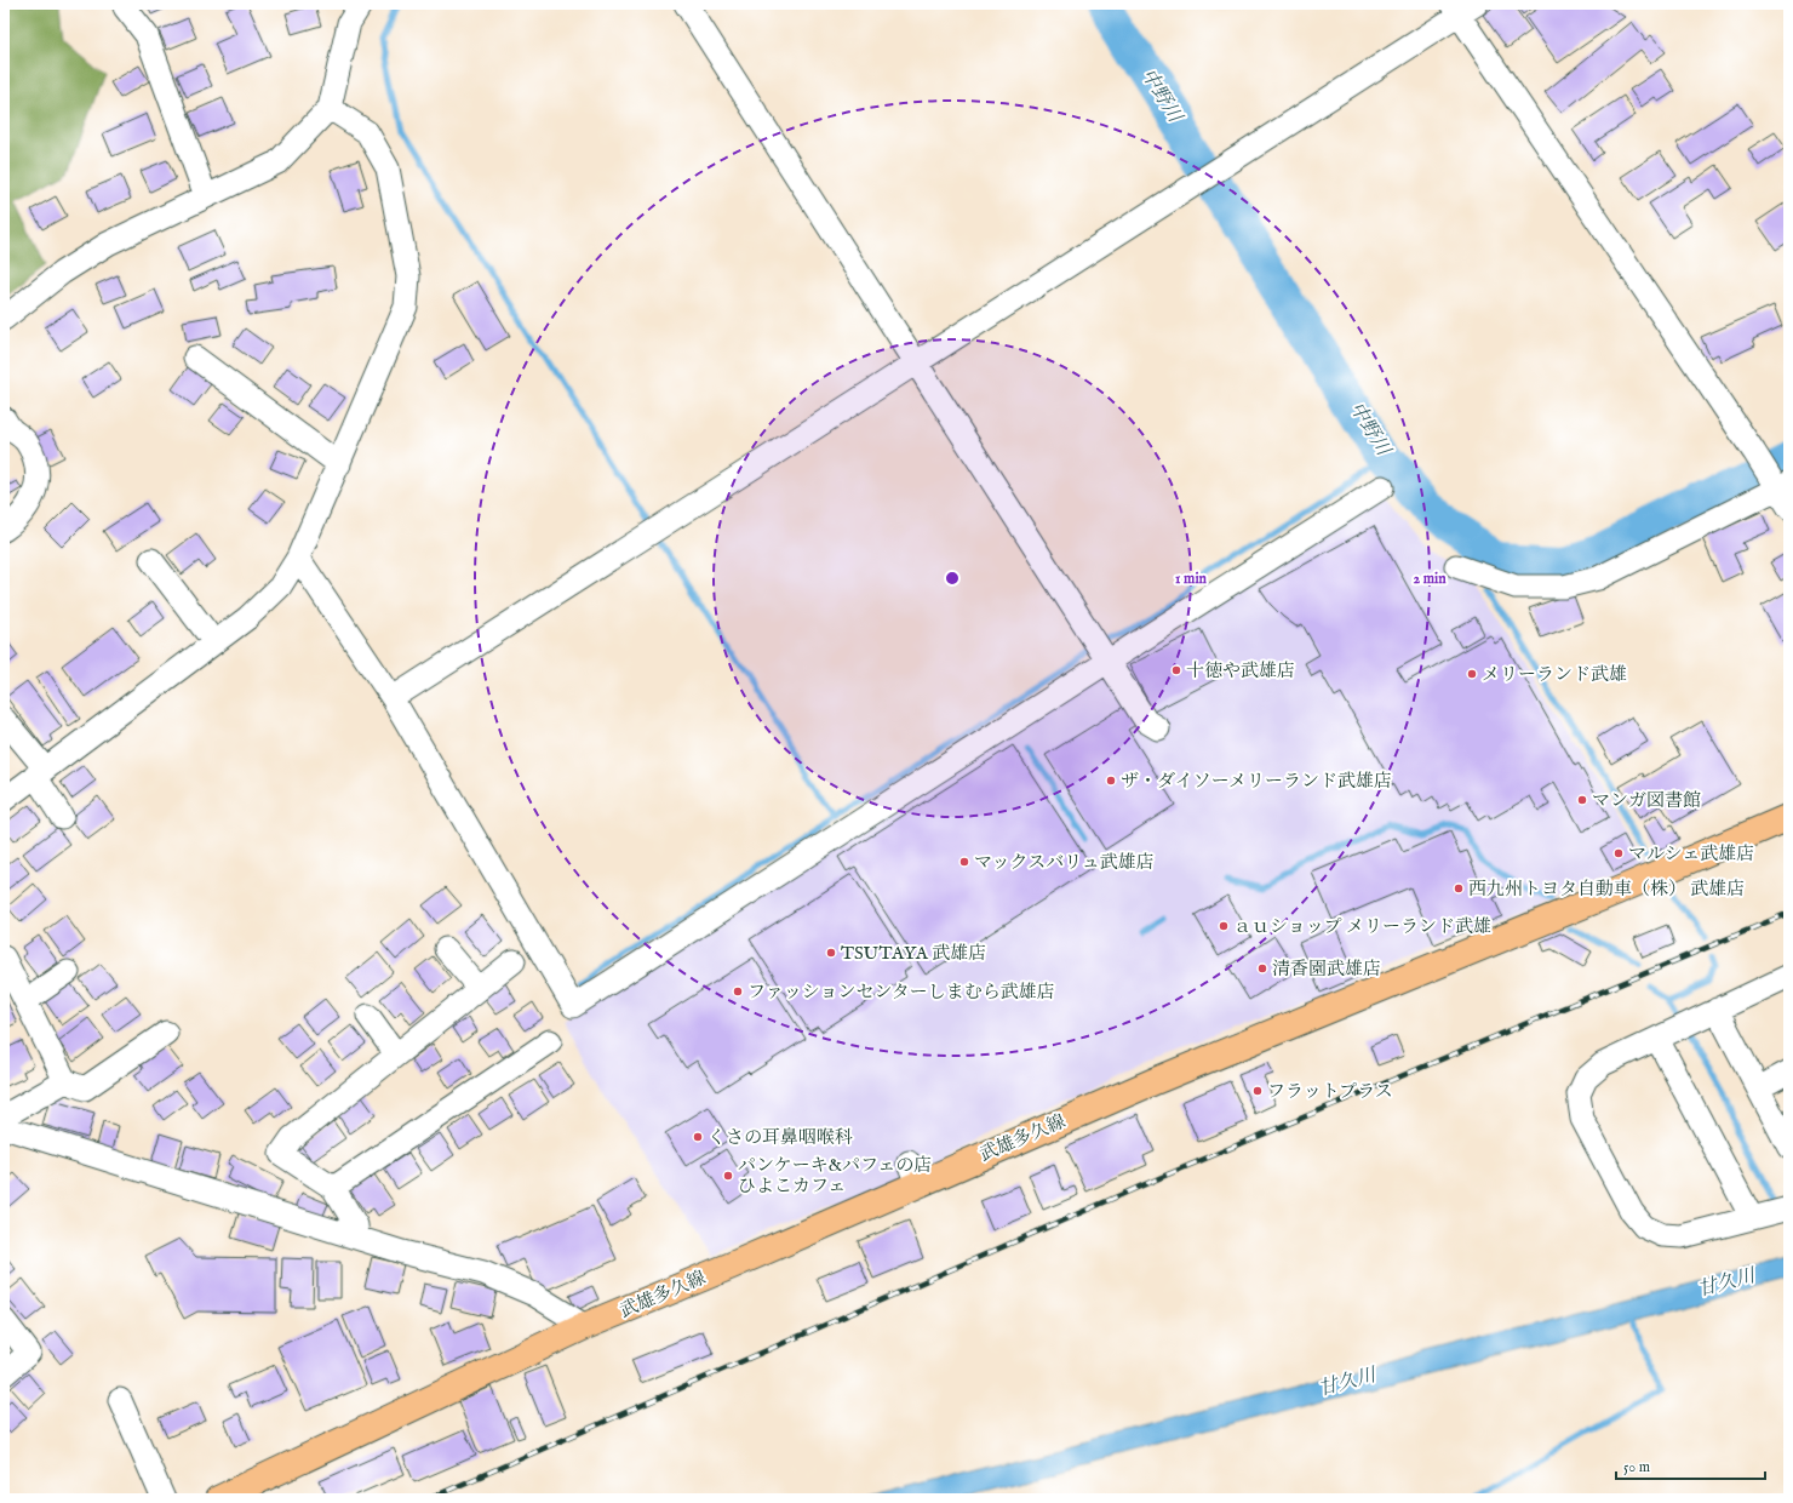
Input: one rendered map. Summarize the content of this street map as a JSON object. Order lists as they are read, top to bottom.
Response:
{
  "streets": {
    "main road": ["武雄多久線"]
  },
  "water": ["中野川", "甘久川"],
  "places": [
    "十徳や武雄店",
    "メリーランド武雄",
    "ザ・ダイソーメリーランド武雄店",
    "マンガ図書館",
    "マルシェ武雄店",
    "マックスバリュ武雄店",
    "西九州トヨタ自動車（株） 武雄店",
    "ａｕショップ メリーランド武雄",
    "TSUTAYA 武雄店",
    "清香園武雄店",
    "ファッションセンターしまむら武雄店",
    "フラットプラス",
    "くさの耳鼻咽喉科",
    "パンケーキ&パフェの店 ひよこカフェ"
  ],
  "scale_bar": "50 m",
  "rings": ["1 min", "2 min"]
}
